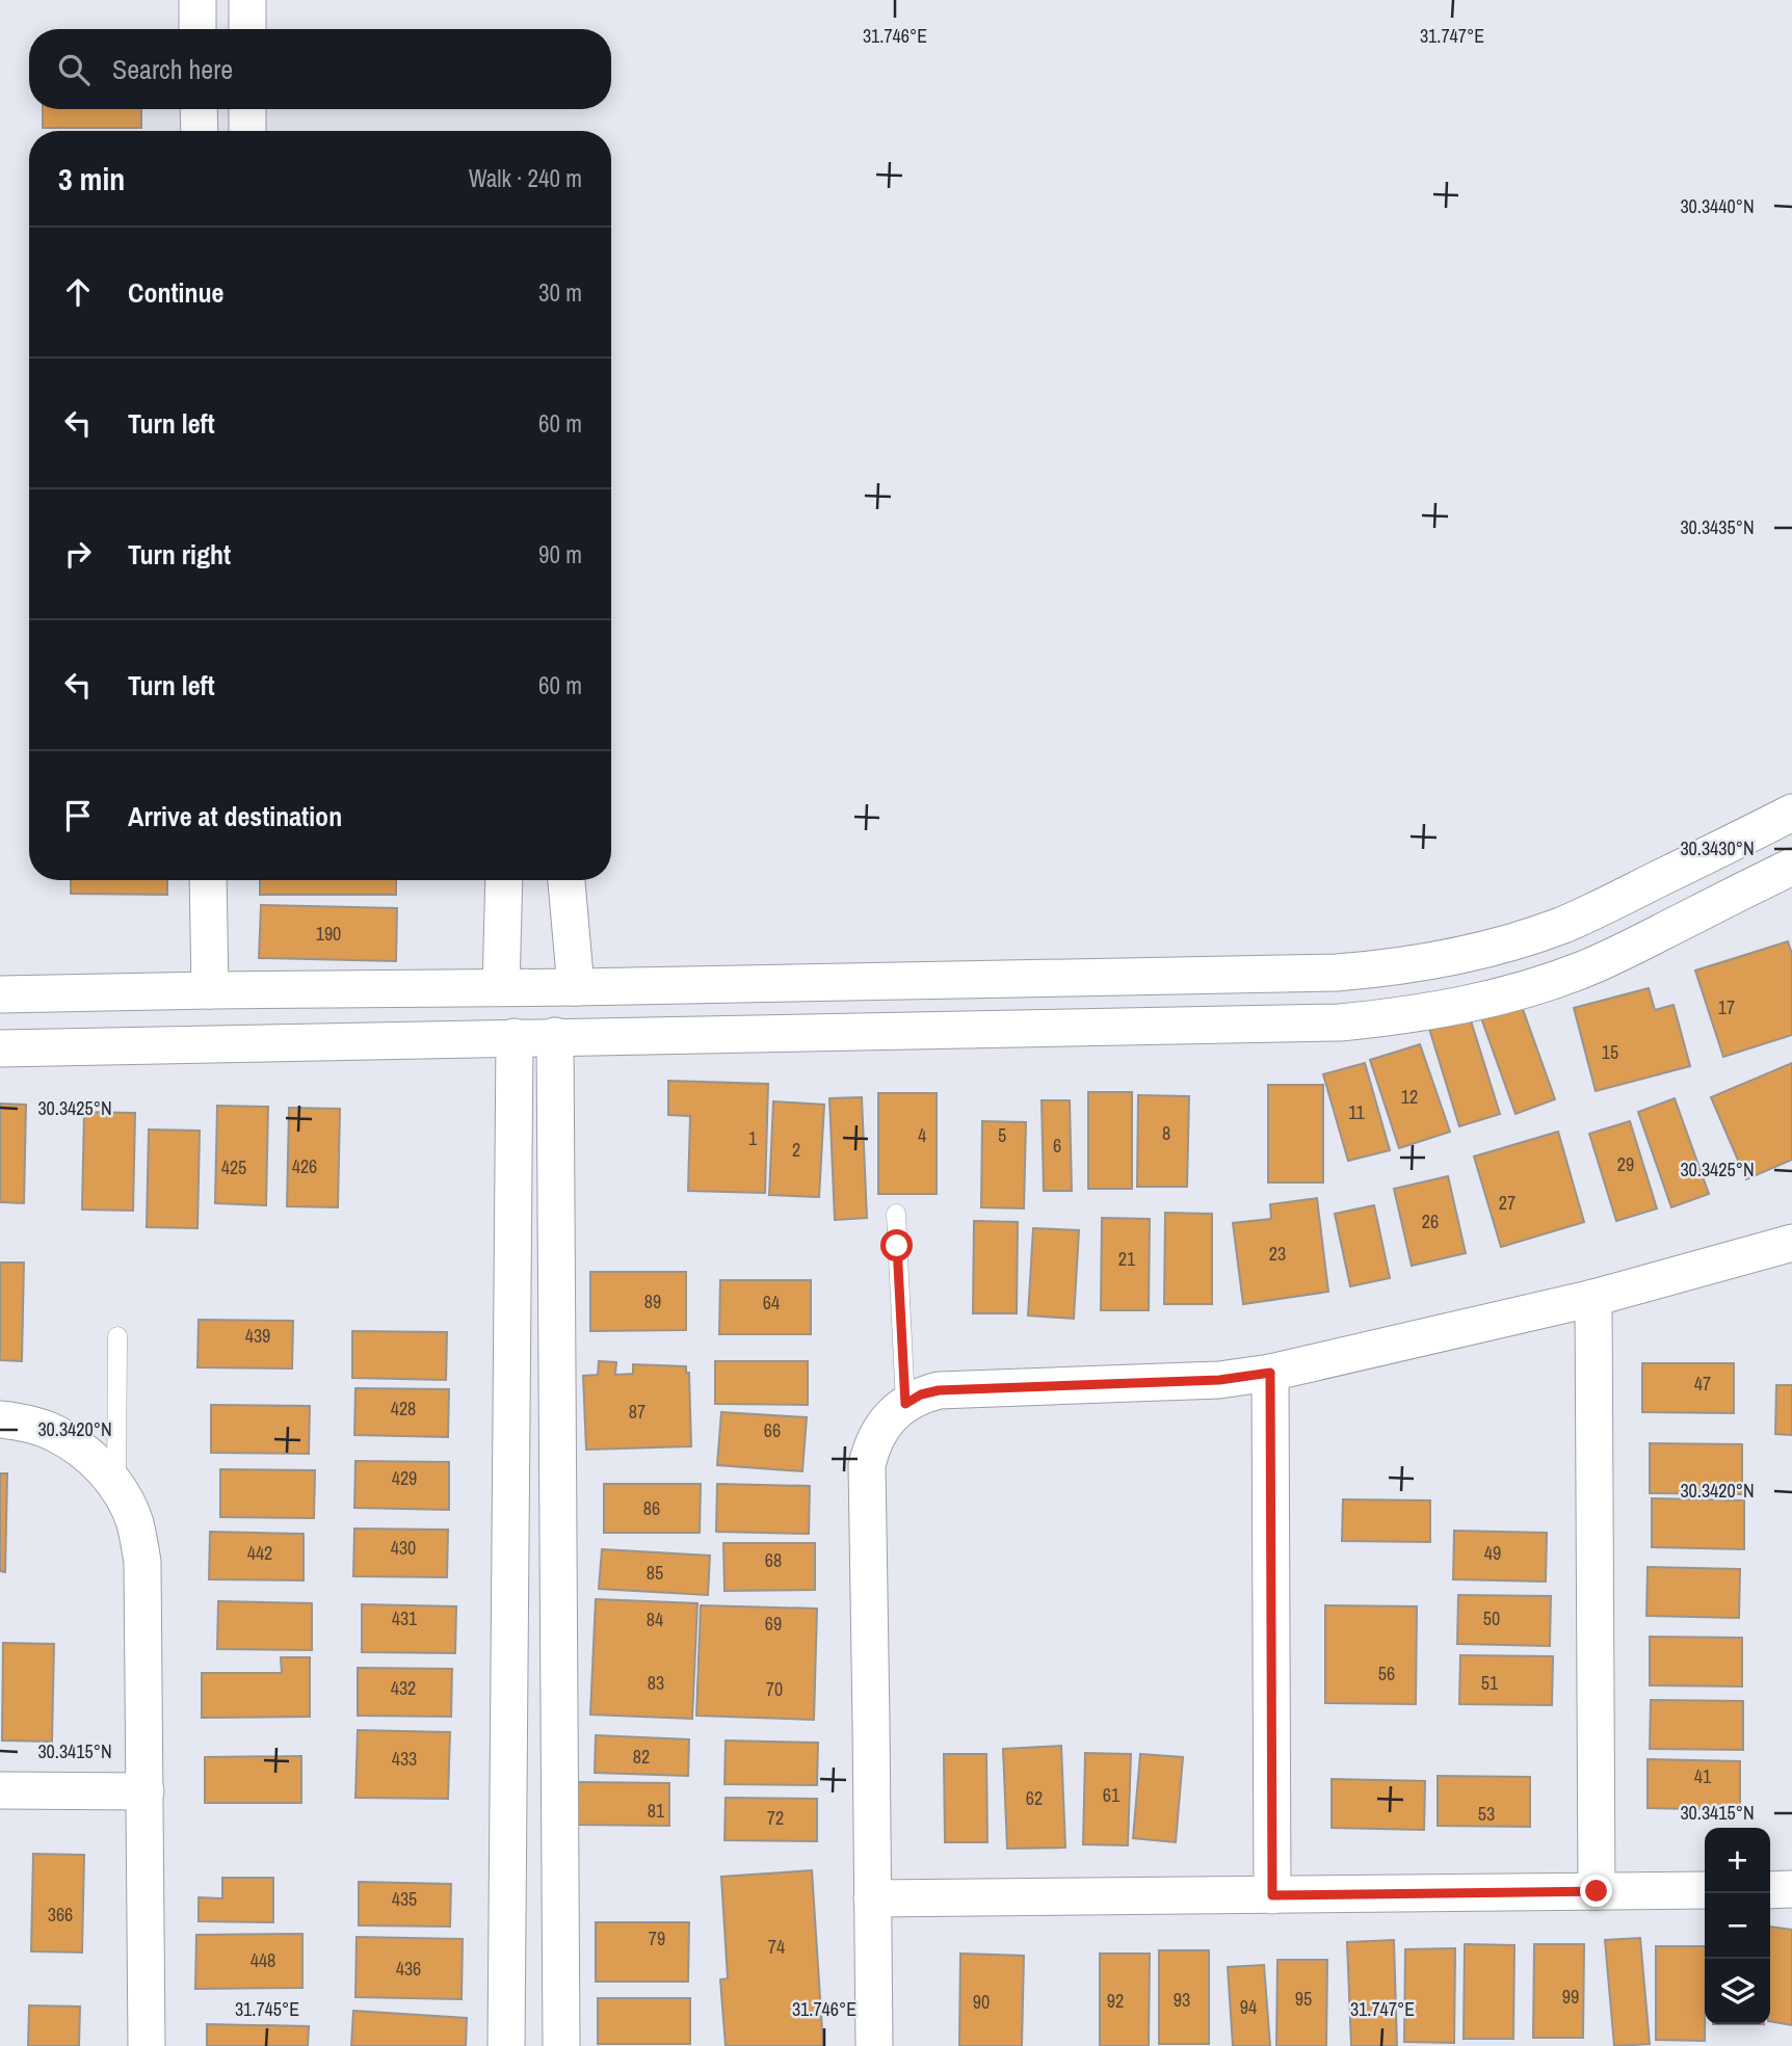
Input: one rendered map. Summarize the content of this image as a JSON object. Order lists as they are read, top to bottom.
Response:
{
  "house_numbers": [
    "190",
    "17",
    "15",
    "12",
    "11",
    "8",
    "4",
    "5",
    "1",
    "6",
    "2",
    "29",
    "426",
    "425",
    "27",
    "26",
    "23",
    "21",
    "89",
    "64",
    "439",
    "47",
    "428",
    "87",
    "66",
    "429",
    "86",
    "430",
    "442",
    "49",
    "68",
    "85",
    "431",
    "50",
    "84",
    "69",
    "56",
    "83",
    "51",
    "432",
    "70",
    "82",
    "433",
    "41",
    "61",
    "62",
    "81",
    "53",
    "72",
    "435",
    "366",
    "79",
    "74",
    "448",
    "436",
    "99",
    "95",
    "93",
    "92",
    "90",
    "94"
  ],
  "page": {
    "search": "Search here",
    "heading": ["3 min", "Walk · 240 m"],
    "list": [
      ["Continue", "30 m"],
      ["Turn left", "60 m"],
      ["Turn right", "90 m"],
      ["Turn left", "60 m"],
      "Arrive at destination"
    ],
    "map_buttons": ["+", "−"]
  },
  "coordinates": [
    "31.746°E",
    "31.747°E",
    "30.3440°N",
    "30.3435°N",
    "30.3430°N",
    "30.3425°N",
    "30.3420°N",
    "30.3415°N",
    "31.745°E"
  ]
}
